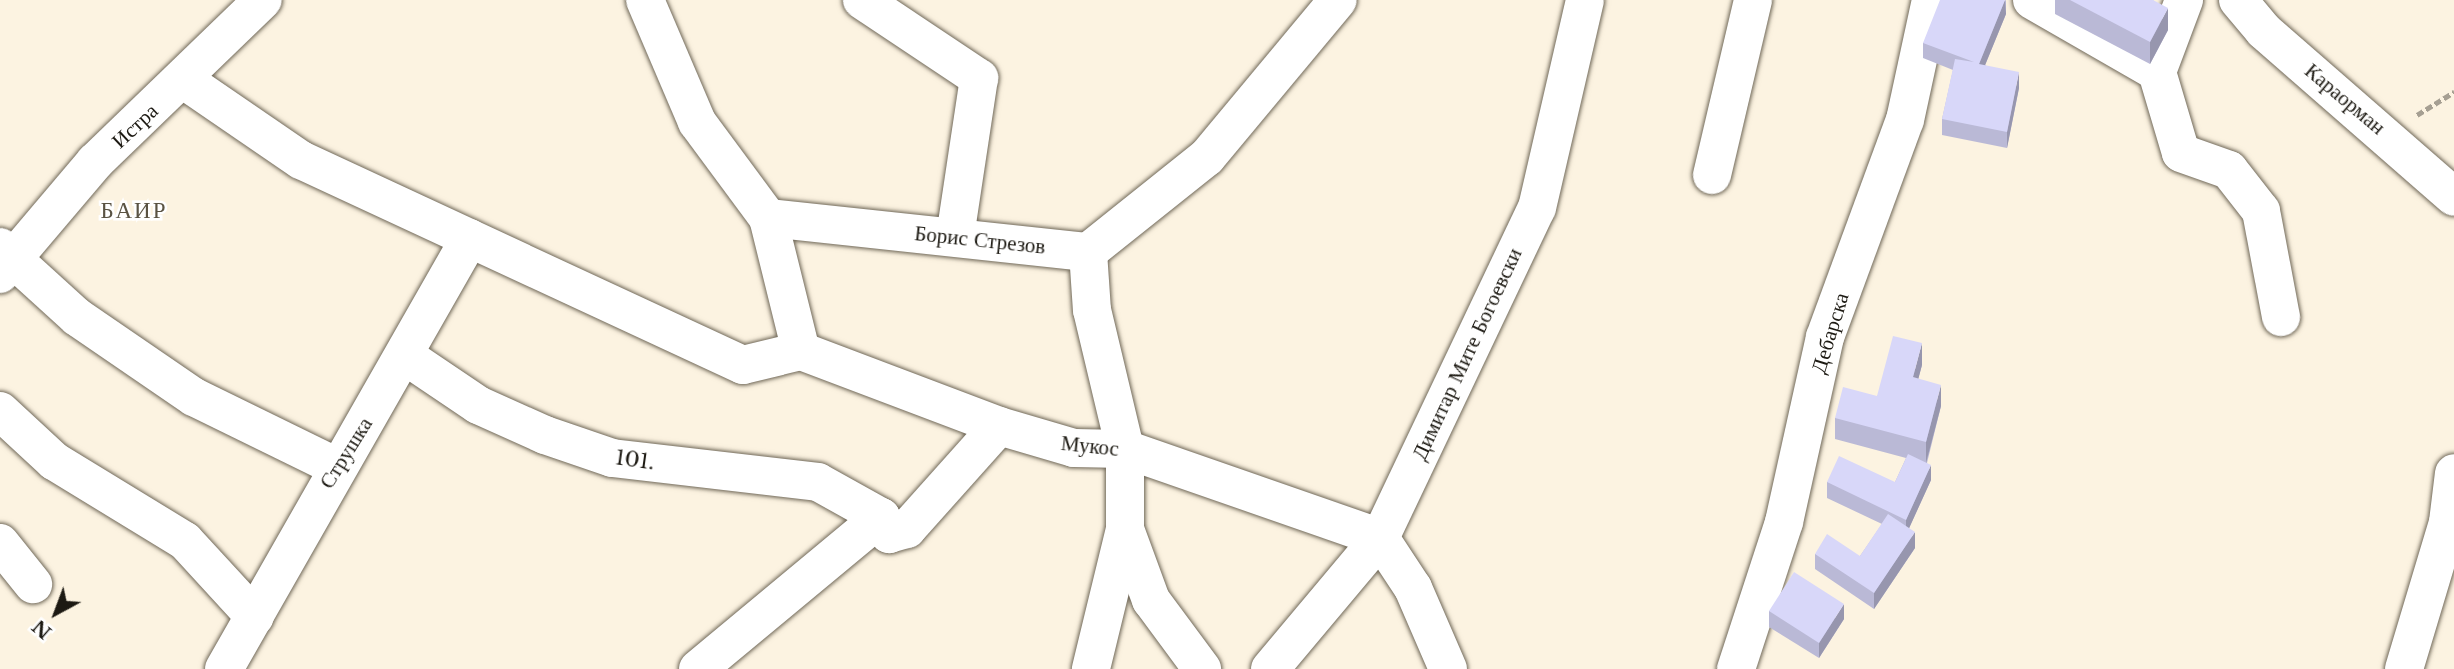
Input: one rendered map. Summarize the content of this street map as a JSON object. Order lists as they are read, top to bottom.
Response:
{
  "streets": {
    "street": [
      "Караорман",
      "Истра",
      "Борис Стрезов",
      "Дебарска",
      "Димитар Мите Богоевски",
      "Мукос",
      "Струшка",
      "101."
    ]
  },
  "crossings": [
    ["Димитар Мите Богоевски", "Мукос"],
    ["Мукос", "101."],
    ["Струшка", "101."]
  ],
  "districts": ["БАИР"],
  "north": "bottom left"
}
